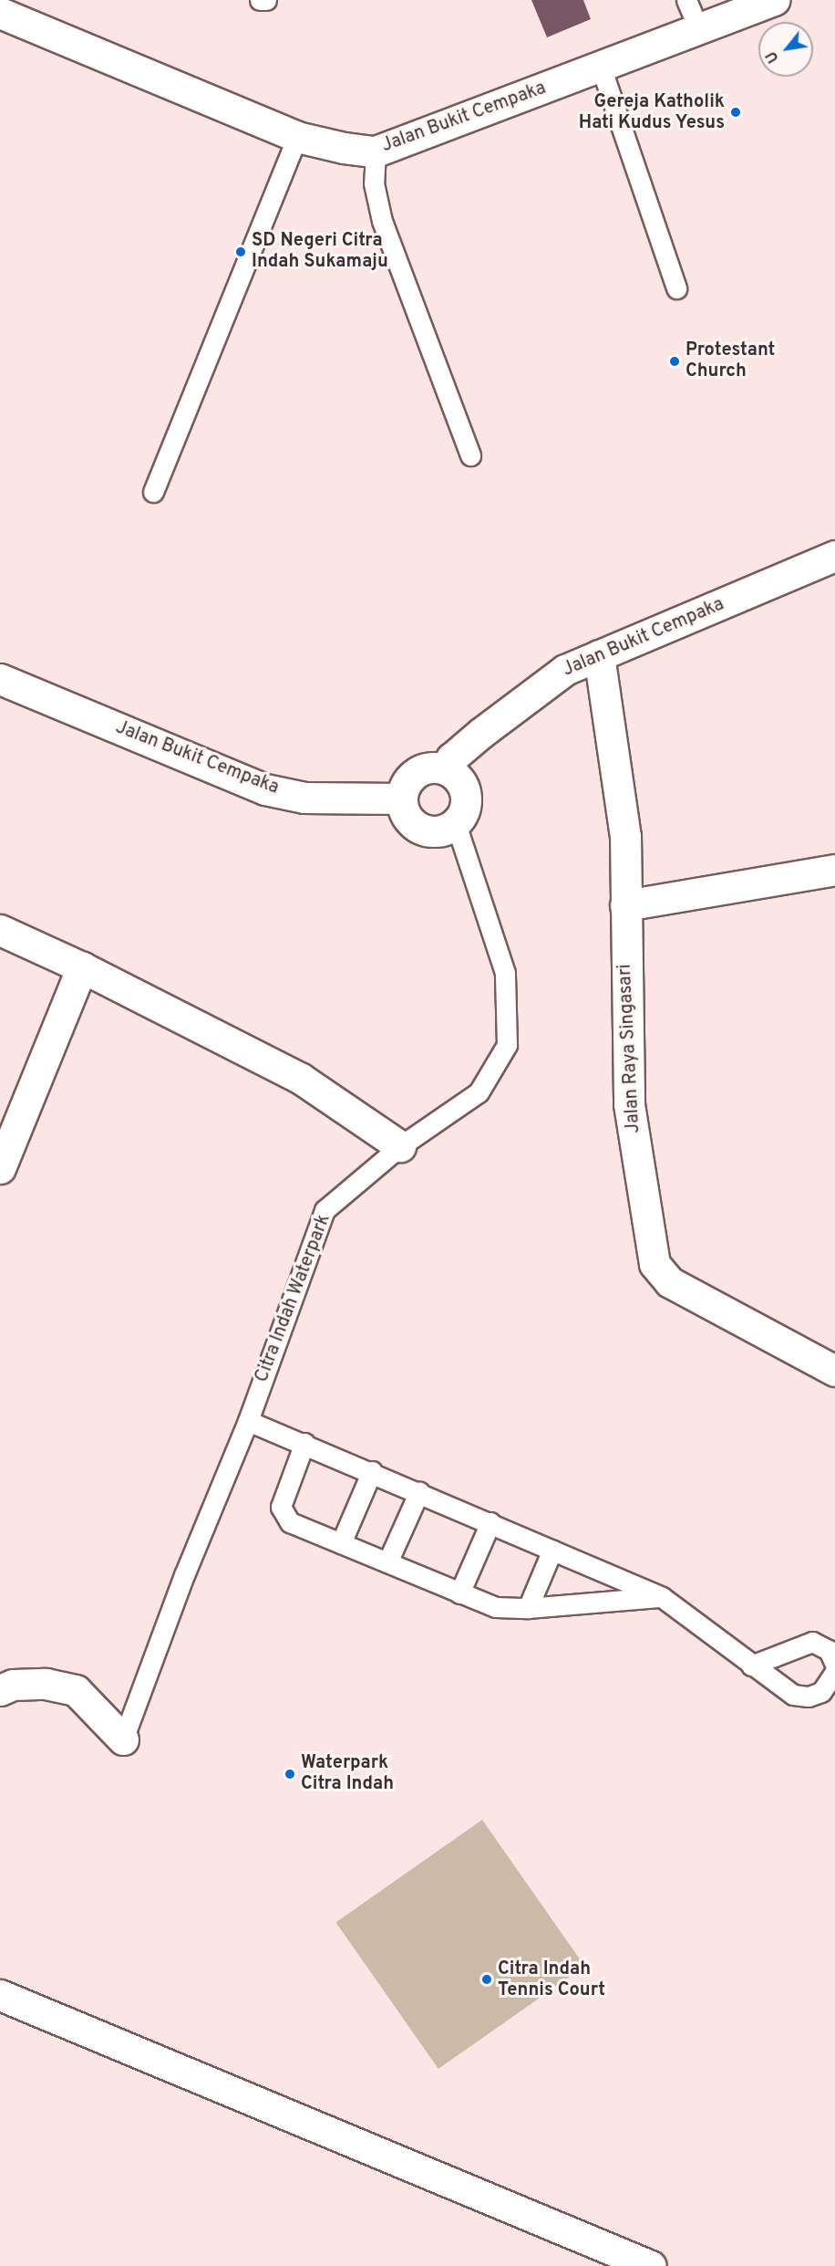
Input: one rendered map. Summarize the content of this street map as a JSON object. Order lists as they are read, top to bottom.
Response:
{
  "streets": {
    "street": ["Jalan Bukit Cempaka", "Jalan Raya Singasari"],
    "lane": ["Citra Indah Waterpark"]
  },
  "crossings": [
    ["Jalan Bukit Cempaka", "Jalan Raya Singasari"],
    ["Jalan Bukit Cempaka", "Citra Indah Waterpark"]
  ],
  "places": [
    "Gereja Katholik Hati Kudus Yesus",
    "SD Negeri Citra Indah Sukamaju",
    "Protestant Church",
    "Waterpark Citra Indah",
    "Citra Indah Tennis Court"
  ],
  "north": "bottom left"
}
